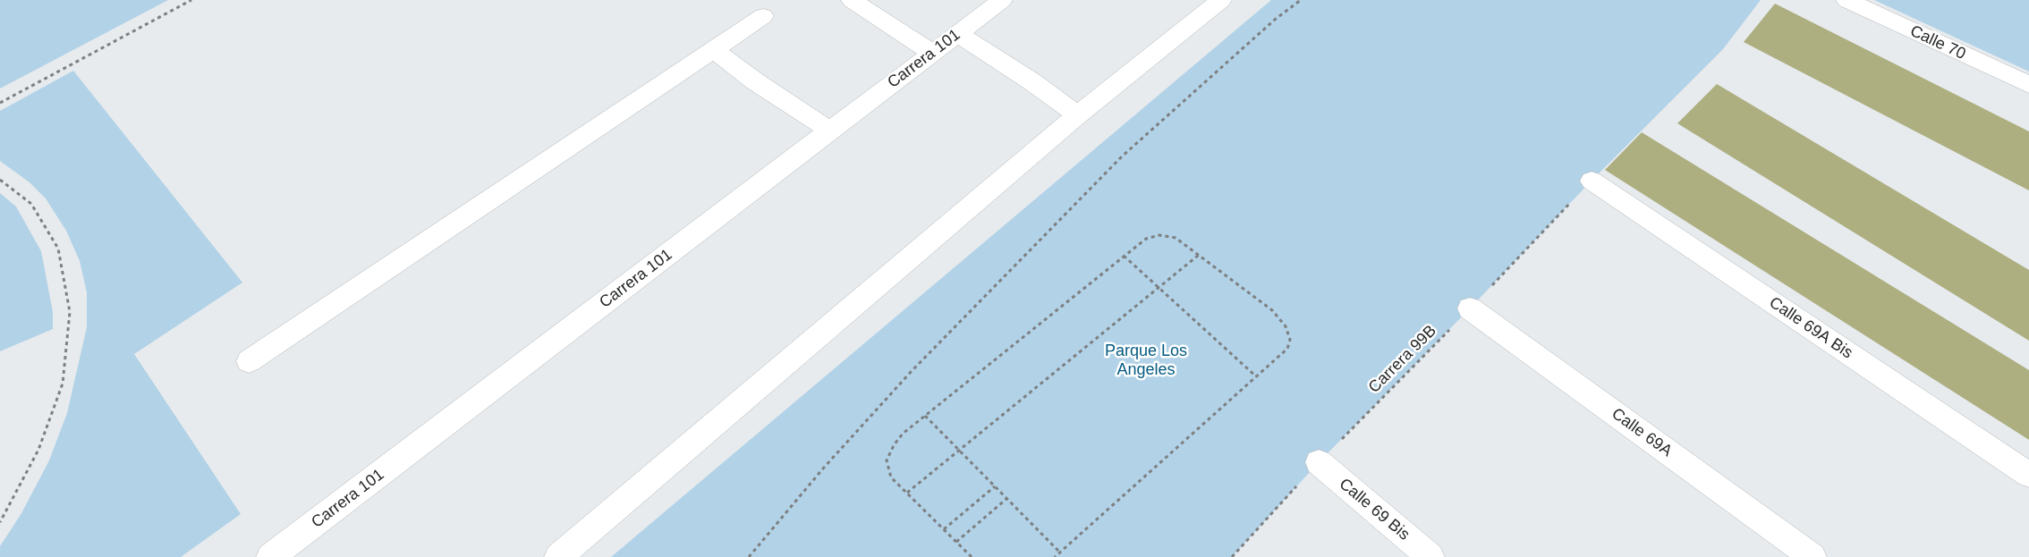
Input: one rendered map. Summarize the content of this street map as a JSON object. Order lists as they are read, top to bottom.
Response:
{
  "streets": {
    "street": [
      "Calle 70",
      "Carrera 101",
      "Calle 69A Bis",
      "Calle 69A",
      "Calle 69 Bis"
    ],
    "path": ["Carrera 99B"]
  },
  "crossings": [
    ["Calle 69A Bis", "Carrera 99B"],
    ["Carrera 99B", "Calle 69A"],
    ["Carrera 99B", "Calle 69 Bis"]
  ],
  "parks": ["Parque Los Angeles"]
}
